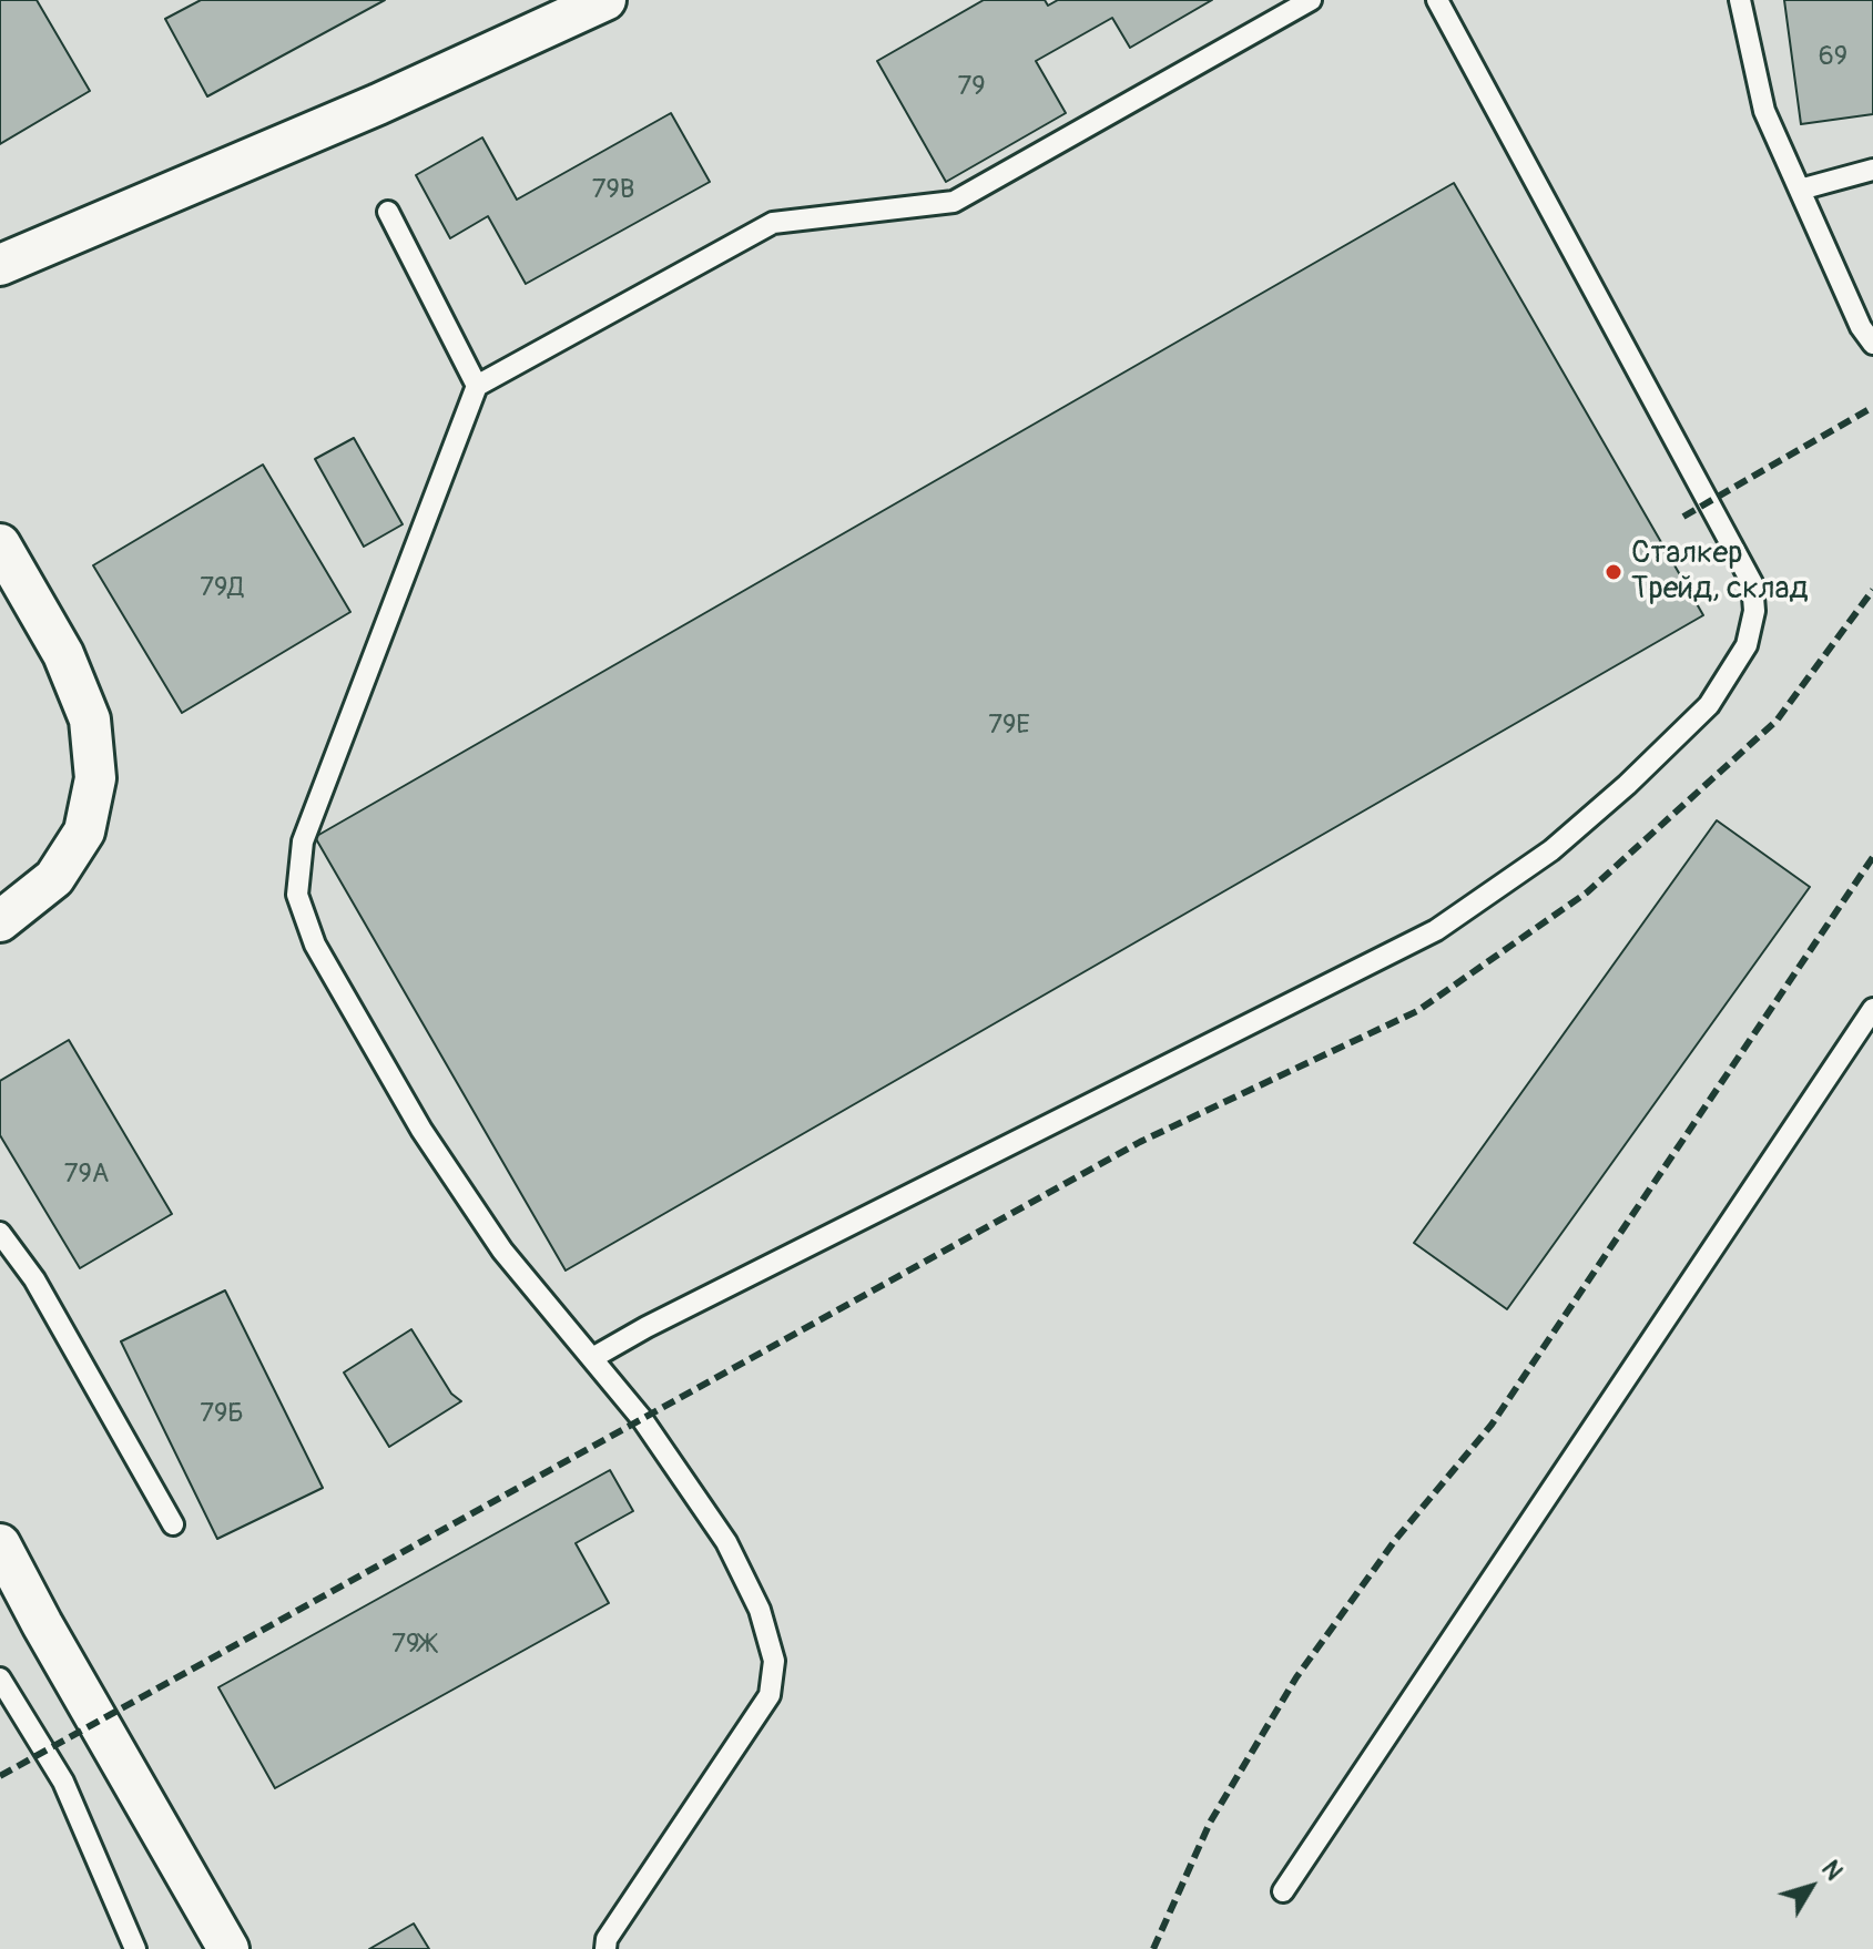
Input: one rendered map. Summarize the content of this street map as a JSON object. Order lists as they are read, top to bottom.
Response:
{
  "places": ["Сталкер Трейд, склад"],
  "house_numbers": [
    "69",
    "79",
    "79В",
    "79Д",
    "79Е",
    "79А",
    "79Б",
    "79Ж"
  ],
  "north": "top right"
}
